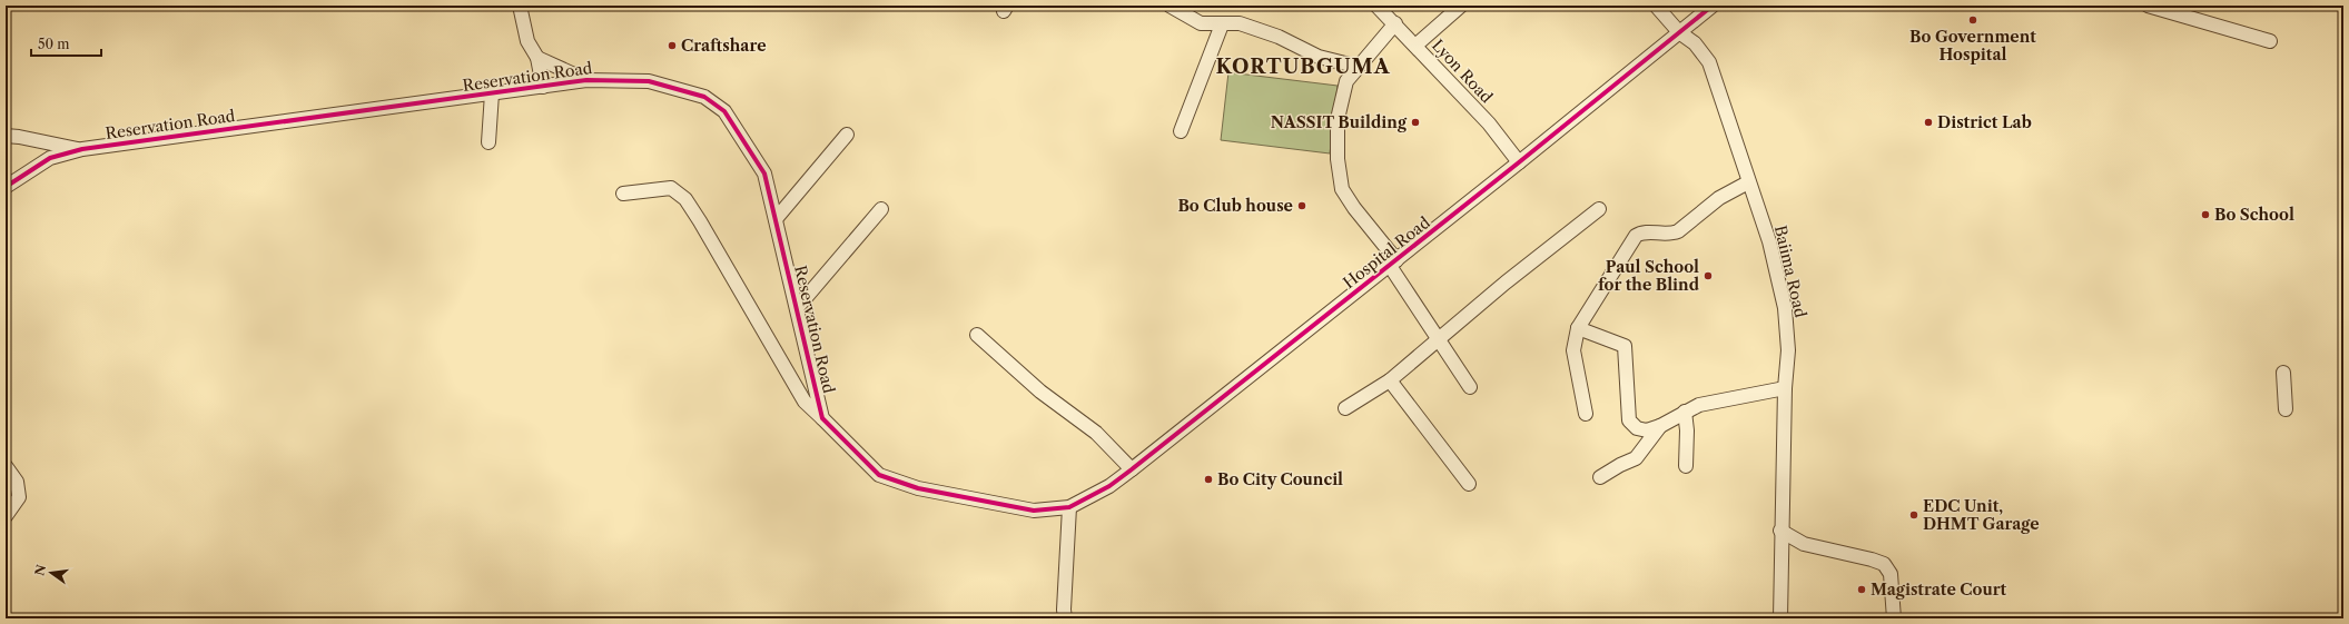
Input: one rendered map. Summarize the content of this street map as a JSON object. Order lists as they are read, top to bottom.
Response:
{
  "streets": {
    "street": [
      "Lyon Road",
      "Reservation Road",
      "Hospital Road",
      "Baiima Road"
    ]
  },
  "crossings": [
    ["Lyon Road", "Hospital Road"],
    ["Hospital Road", "Baiima Road"]
  ],
  "districts": ["KORTUBGUMA"],
  "places": [
    "Bo Government Hospital",
    "Craftshare",
    "NASSIT Building",
    "District Lab",
    "Bo Club house",
    "Bo School",
    "Paul School for the Blind",
    "Bo City Council",
    "EDC Unit, DHMT Garage",
    "Magistrate Court"
  ],
  "scale_bar": "50 m",
  "north": "left"
}
